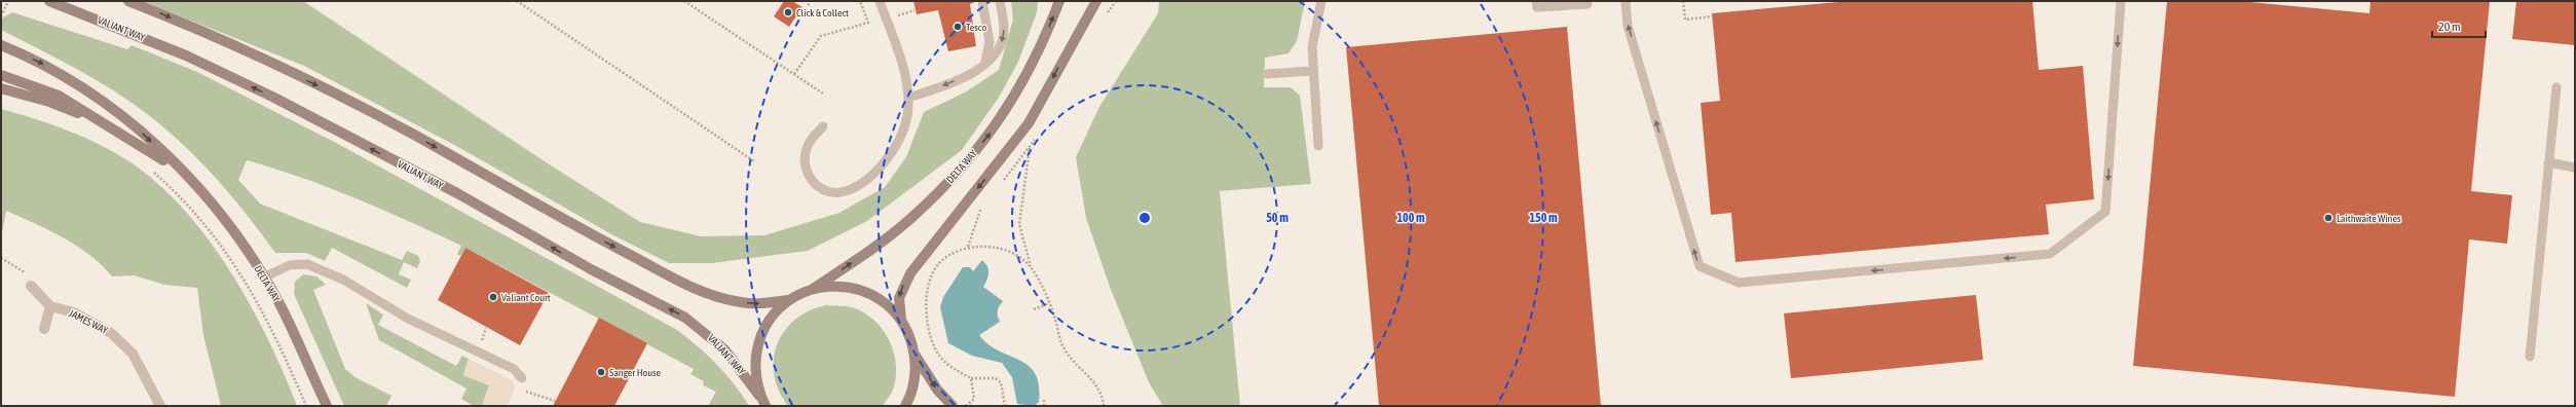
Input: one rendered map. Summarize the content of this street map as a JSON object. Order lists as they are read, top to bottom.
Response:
{
  "streets": {
    "main road": ["VALIANT WAY", "DELTA WAY"],
    "street": ["JAMES WAY"]
  },
  "places": [
    "Click & Collect",
    "Tesco",
    "Laithwaite Wines",
    "Valiant Court",
    "Sanger House"
  ],
  "scale_bar": "20 m",
  "rings": ["50 m", "100 m", "150 m"]
}
